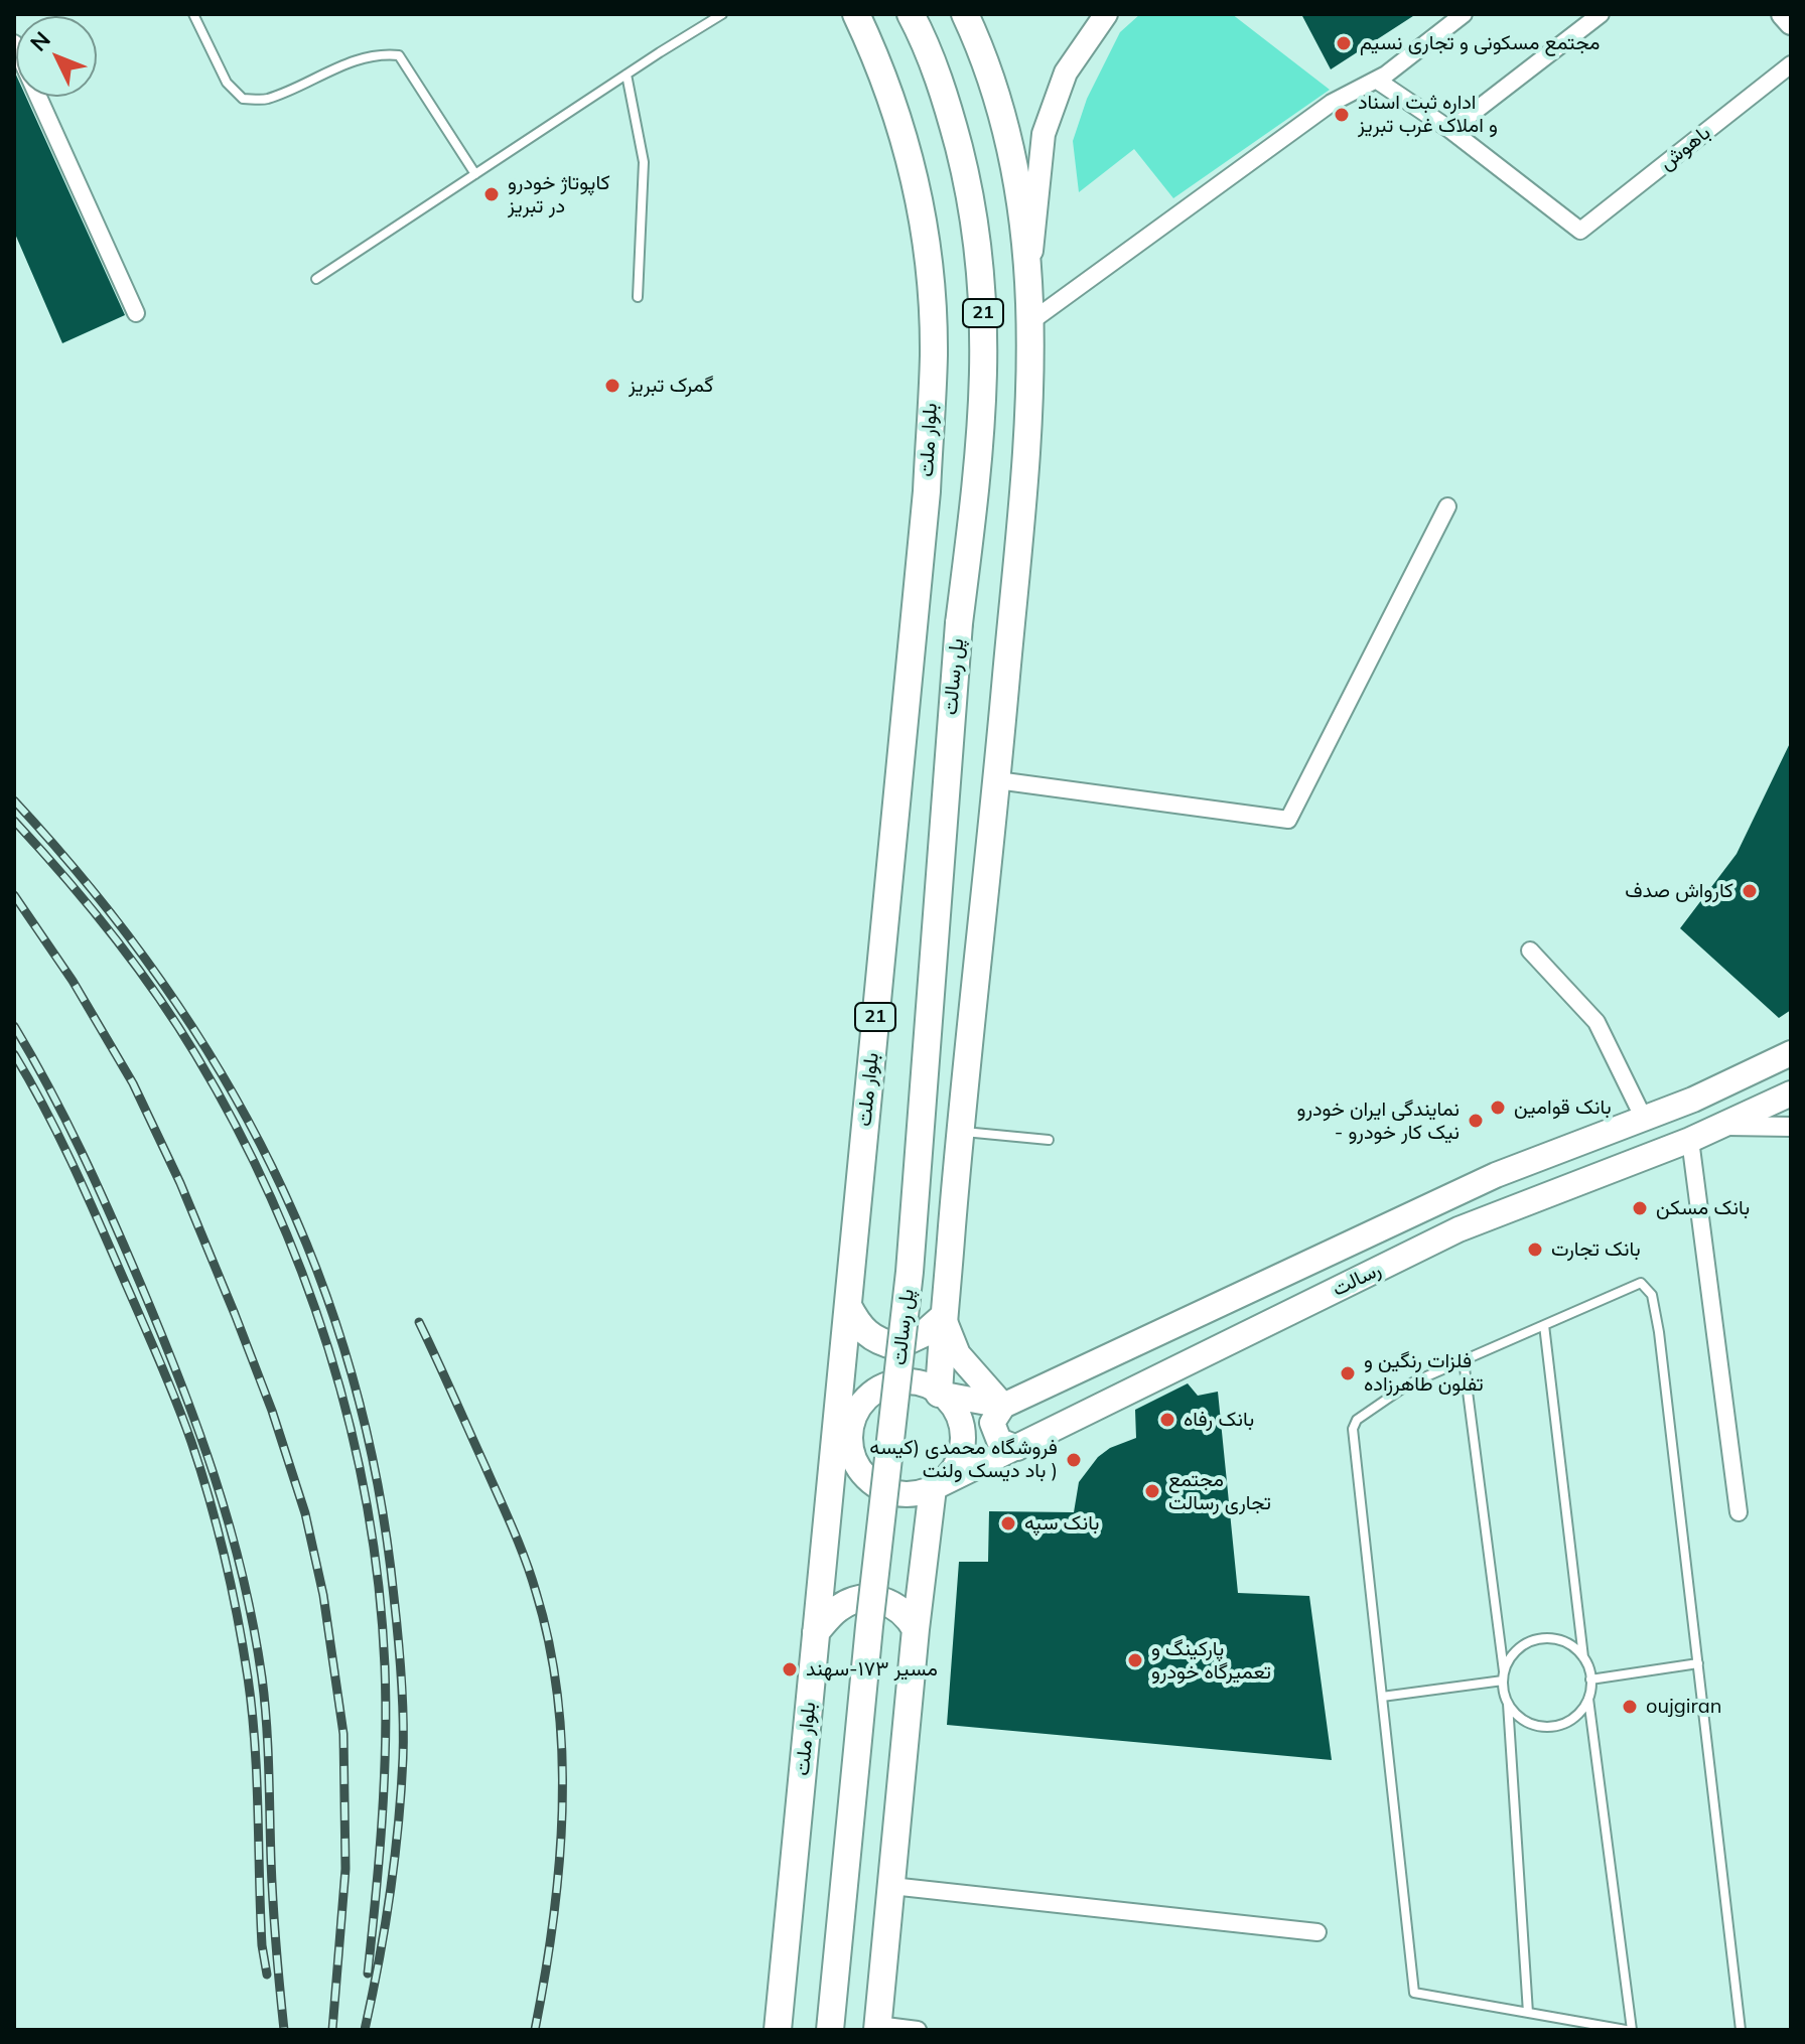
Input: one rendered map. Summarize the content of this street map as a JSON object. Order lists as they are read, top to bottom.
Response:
{
  "streets": {
    "highway": ["21", "بلوار ملت", "پل رسالت"],
    "main road": ["رسالت"],
    "street": ["باهوش"]
  },
  "places": [
    "مجتمع مسکونى و تجارى نسیم",
    "اداره ثبت اسناد و املاک غرب تبریز",
    "کاپوتاژ خودرو در تبریز",
    "گمرک تبریز",
    "کارواش صدف",
    "بانک قوامین",
    "نمایندگی ایران خودرو - نیک کار خودرو",
    "بانک مسکن",
    "بانک تجارت",
    "فلزات رنگین و تفلون طاهرزاده",
    "بانک رفاه",
    "فروشگاه محمدی (کیسه باد دیسک ولنت )",
    "مجتمع تجاری رسالت",
    "بانک سپه",
    "پارکینگ و تعمیرگاه خودرو",
    "مسیر ۱۷۳-سهند",
    "oujgiran"
  ],
  "north": "top left"
}
